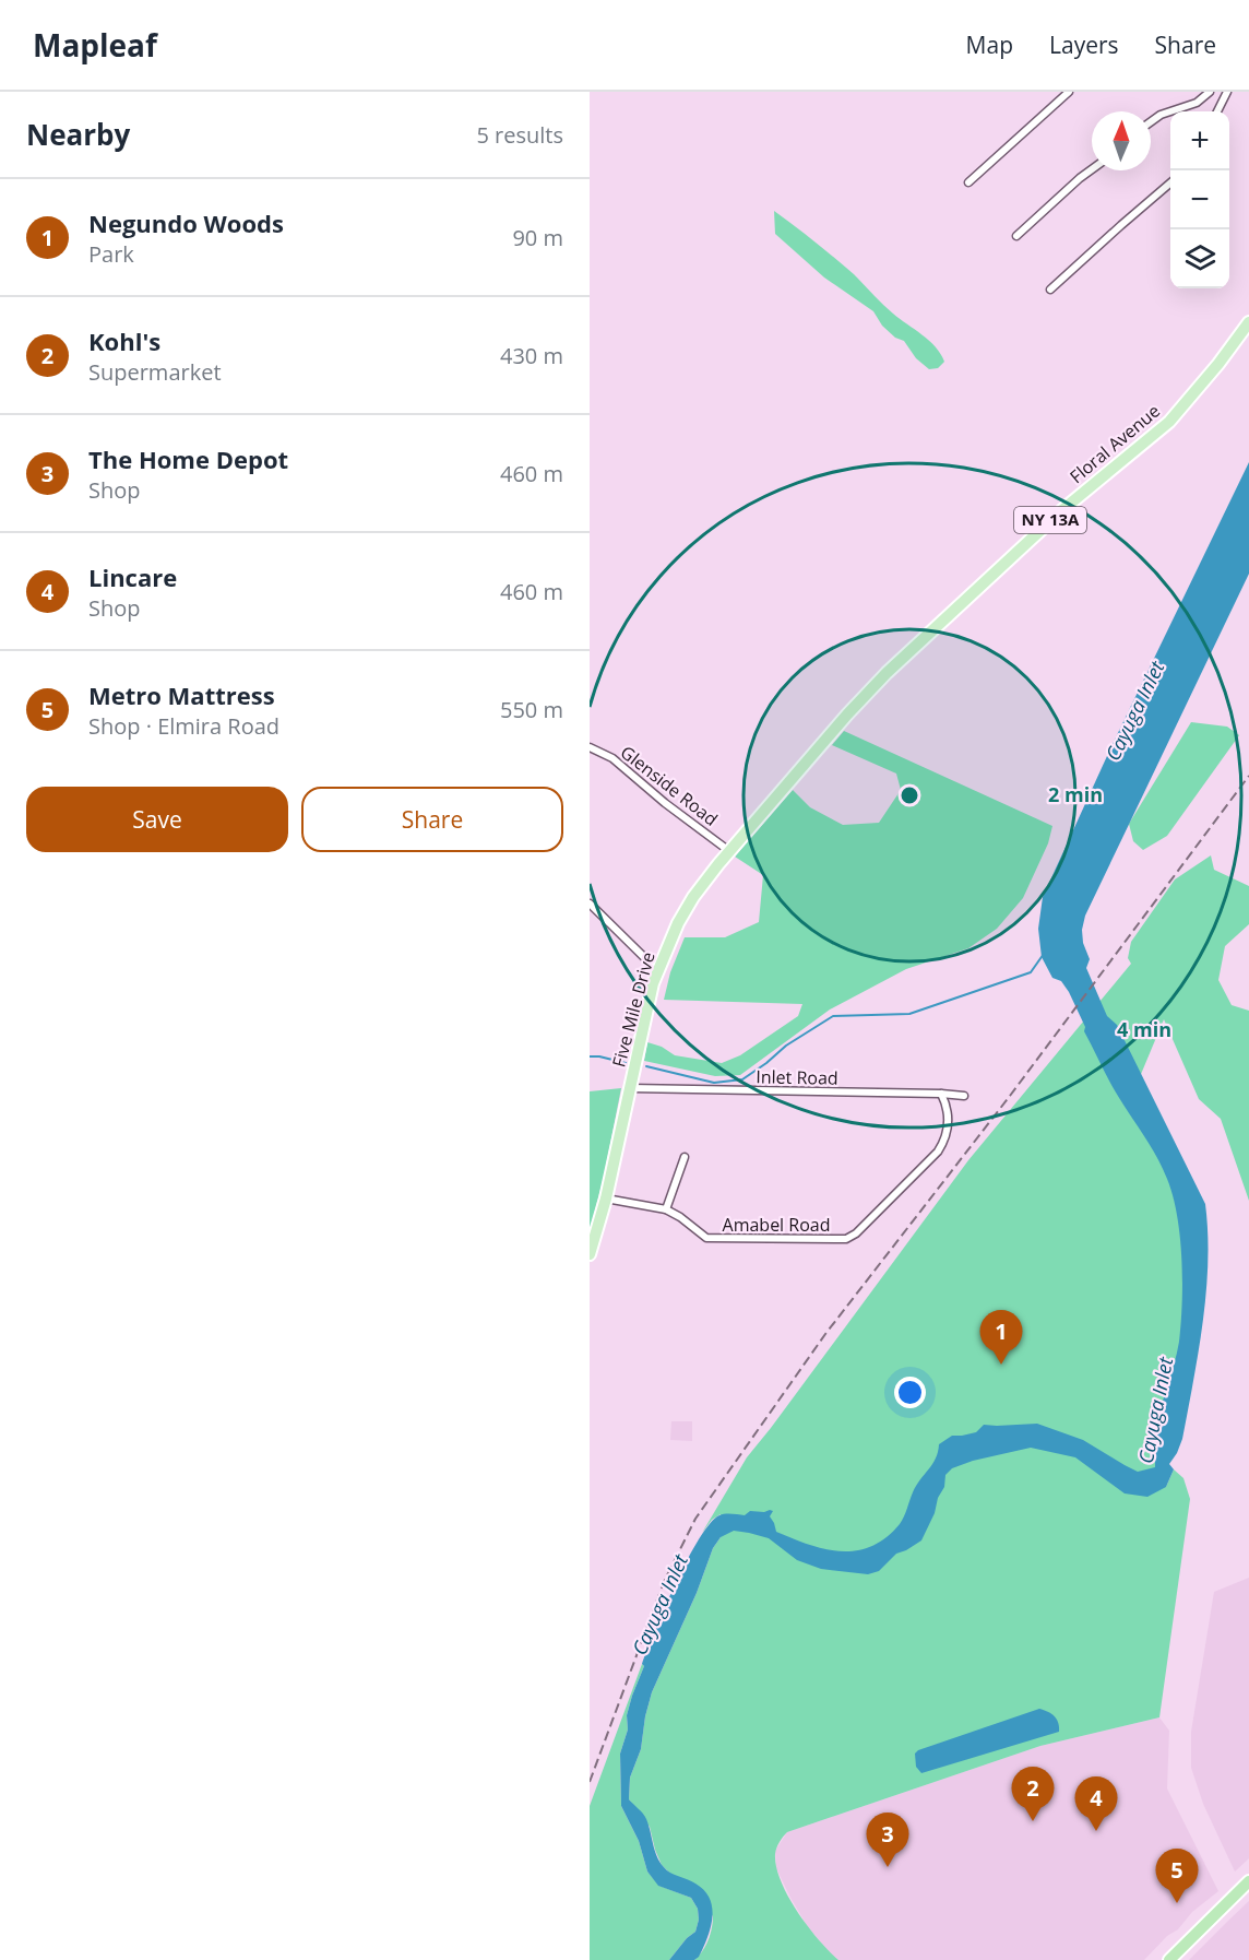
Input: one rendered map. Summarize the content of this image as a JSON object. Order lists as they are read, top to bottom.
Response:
{
  "streets": {
    "main road": ["Floral Avenue", "NY 13A", "Five Mile Drive"],
    "street": ["Glenside Road", "Inlet Road", "Amabel Road"]
  },
  "crossings": [
    ["Floral Avenue", "Five Mile Drive"],
    ["Glenside Road", "Five Mile Drive"],
    ["Five Mile Drive", "Inlet Road"],
    ["Five Mile Drive", "Amabel Road"],
    ["Inlet Road", "Amabel Road"]
  ],
  "water": ["Cayuga Inlet"],
  "north": "top",
  "page": {
    "header": "Mapleaf",
    "nav": ["Map", "Layers", "Share"],
    "heading": ["Nearby", "5 results"],
    "map_buttons": ["+", "−"],
    "list": [
      {
        "mark": "1",
        "name": "Negundo Woods",
        "note": "Park",
        "value": "90 m"
      },
      {
        "mark": "2",
        "name": "Kohl's",
        "note": "Supermarket",
        "value": "430 m"
      },
      {
        "mark": "3",
        "name": "The Home Depot",
        "note": "Shop",
        "value": "460 m"
      },
      {
        "mark": "4",
        "name": "Lincare",
        "note": "Shop",
        "value": "460 m"
      },
      {
        "mark": "5",
        "name": "Metro Mattress",
        "note": "Shop · Elmira Road",
        "value": "550 m"
      }
    ],
    "buttons": ["Save", "Share"],
    "pins": [
      "1",
      "2",
      "4",
      "3",
      "5"
    ]
  },
  "rings": ["2 min", "4 min"]
}
